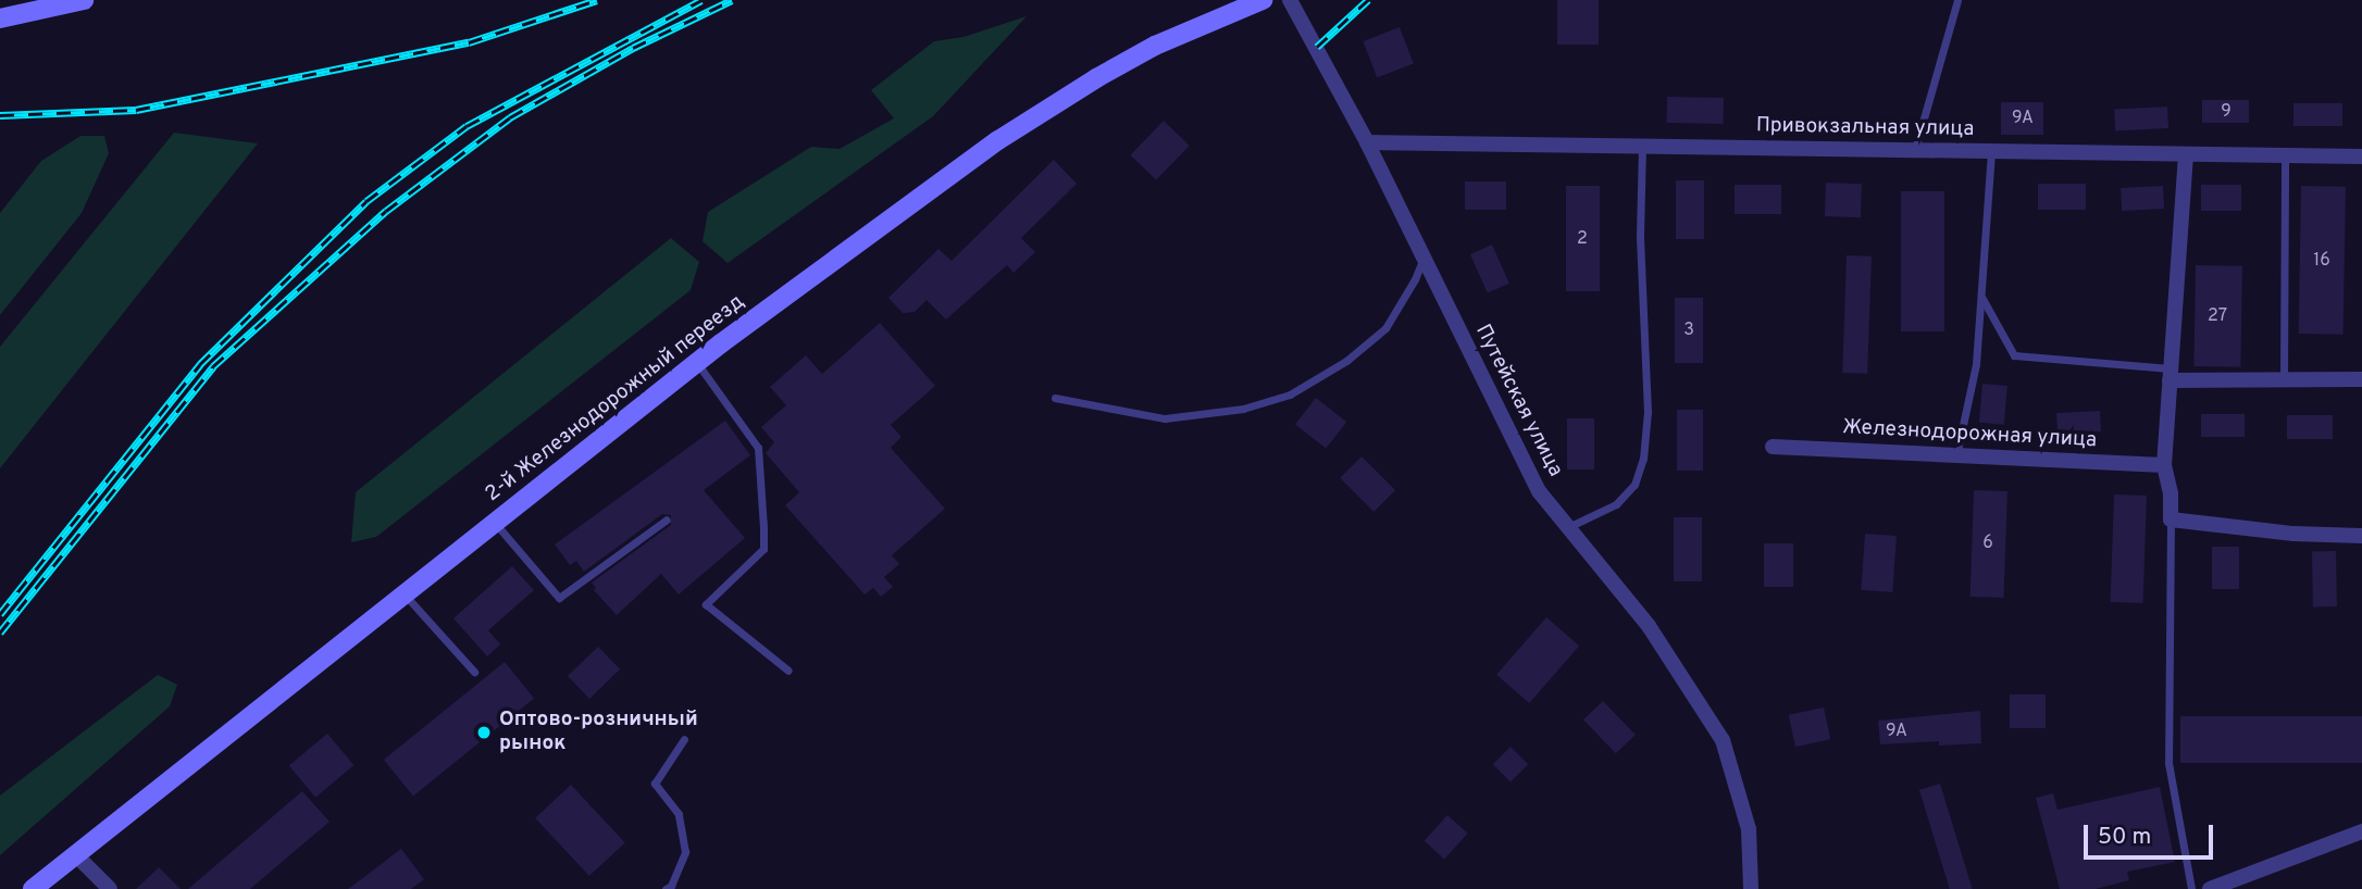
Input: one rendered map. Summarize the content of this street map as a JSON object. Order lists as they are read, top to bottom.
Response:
{
  "streets": {
    "street": [
      "Привокзальная улица",
      "2-й Железнодорожный переезд",
      "Путейская улица",
      "Железнодорожная улица"
    ]
  },
  "crossings": [
    ["Привокзальная улица", "Путейская улица"]
  ],
  "places": ["Оптово-розничный рынок"],
  "house_numbers": [
    "9",
    "9А",
    "2",
    "16",
    "27",
    "3",
    "6",
    "9А"
  ],
  "scale_bar": "50 m"
}
